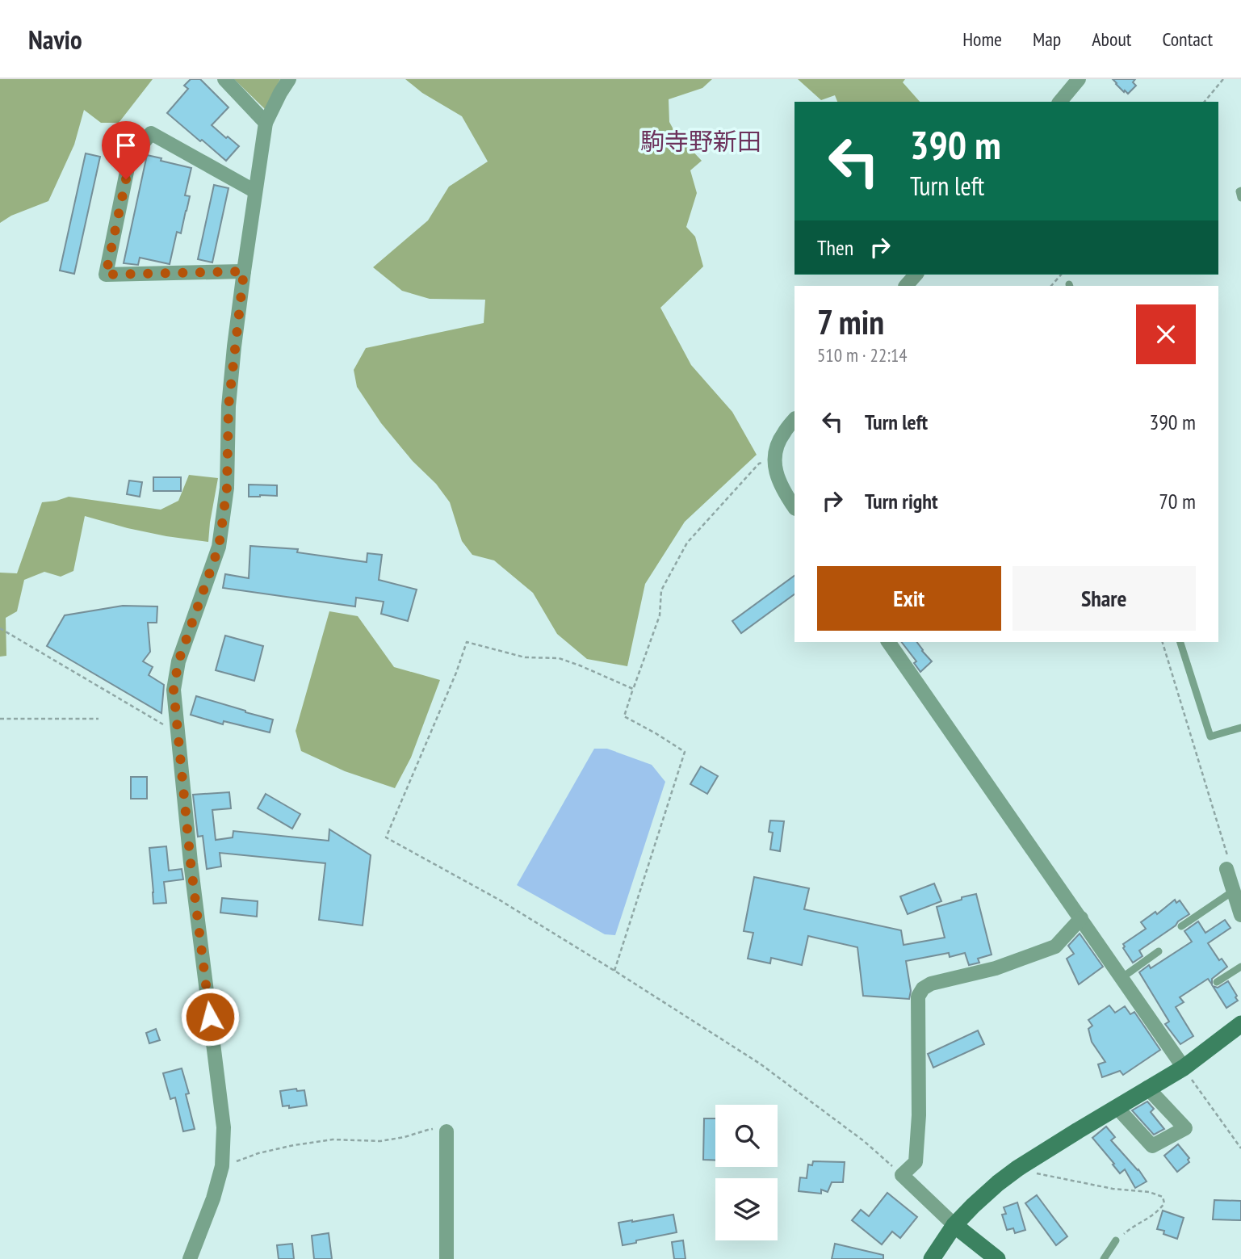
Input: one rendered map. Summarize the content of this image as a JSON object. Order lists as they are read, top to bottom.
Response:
{
  "districts": ["駒寺野新田"],
  "page": {
    "header": "Navio",
    "nav": [
      "Home",
      "Map",
      "About",
      "Contact"
    ],
    "turn": ["390 m", "Turn left"],
    "then": "Then",
    "heading": ["7 min", "510 m · 22:14"],
    "list": [
      {
        "name": "Turn left",
        "value": "390 m"
      },
      {
        "name": "Turn right",
        "value": "70 m"
      }
    ],
    "buttons": ["Exit", "Share"]
  }
}
